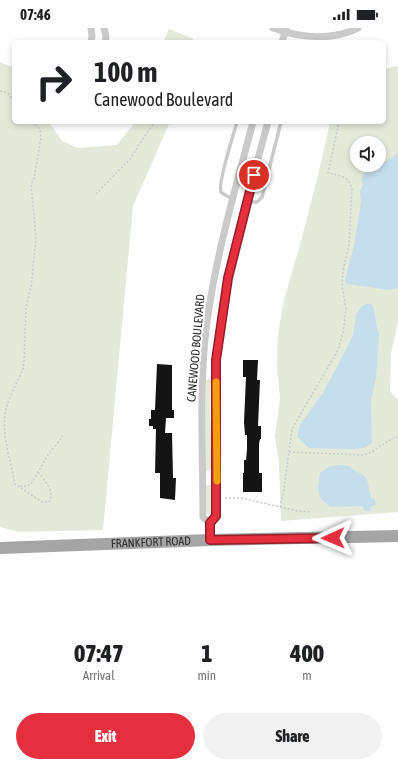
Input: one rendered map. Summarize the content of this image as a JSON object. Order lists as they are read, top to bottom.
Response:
{
  "streets": {
    "main road": ["FRANKFORT ROAD"],
    "street": ["CANEWOOD BOULEVARD"]
  },
  "crossings": [
    ["CANEWOOD BOULEVARD", "FRANKFORT ROAD"]
  ],
  "page": {
    "status": "07:46",
    "turn": ["100 m", "Canewood Boulevard"],
    "eta": [
      "07:47",
      "Arrival",
      "1",
      "min",
      "400",
      "m"
    ],
    "buttons": ["Exit", "Share"]
  }
}
